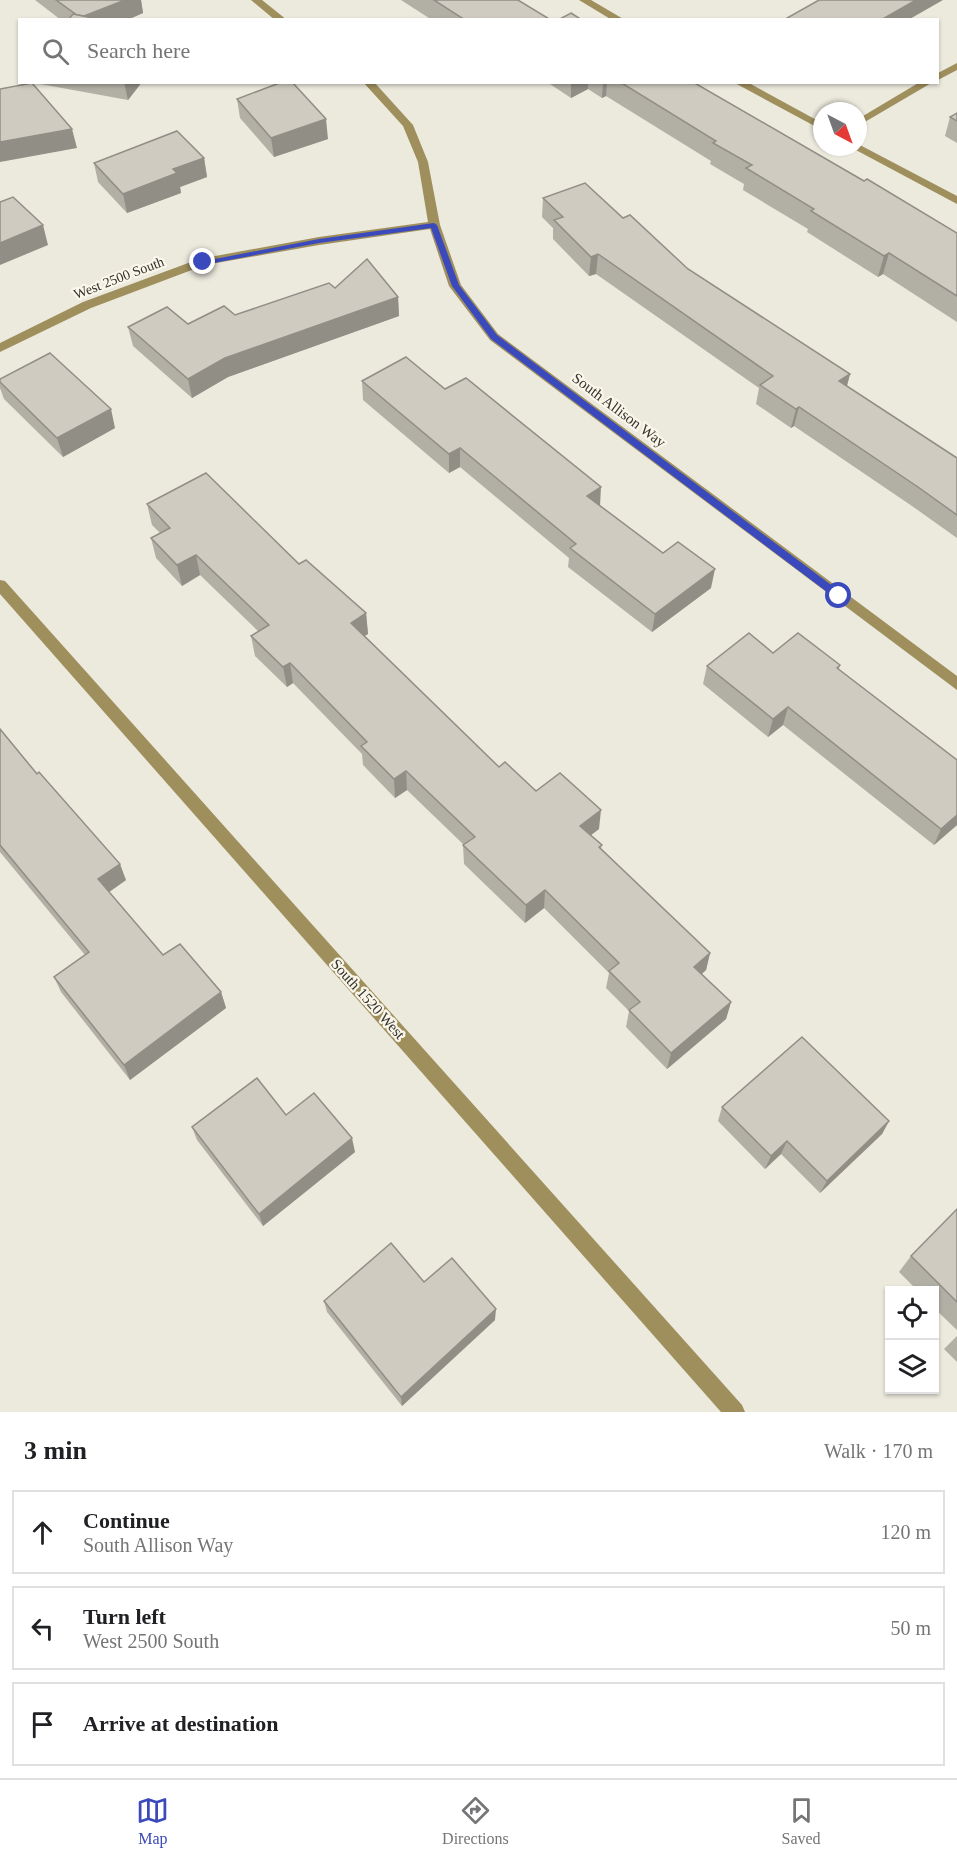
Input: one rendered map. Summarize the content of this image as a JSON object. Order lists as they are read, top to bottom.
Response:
{
  "streets": {
    "street": ["West 2500 South", "South Allison Way", "South 1520 West"]
  },
  "crossings": [
    ["West 2500 South", "South Allison Way"]
  ],
  "north": "bottom right",
  "page": {
    "search": "Search here",
    "heading": ["3 min", "Walk · 170 m"],
    "list": [
      ["Continue", "South Allison Way", "120 m"],
      ["Turn left", "West 2500 South", "50 m"],
      "Arrive at destination"
    ],
    "nav": ["Map", "Directions", "Saved"]
  }
}
